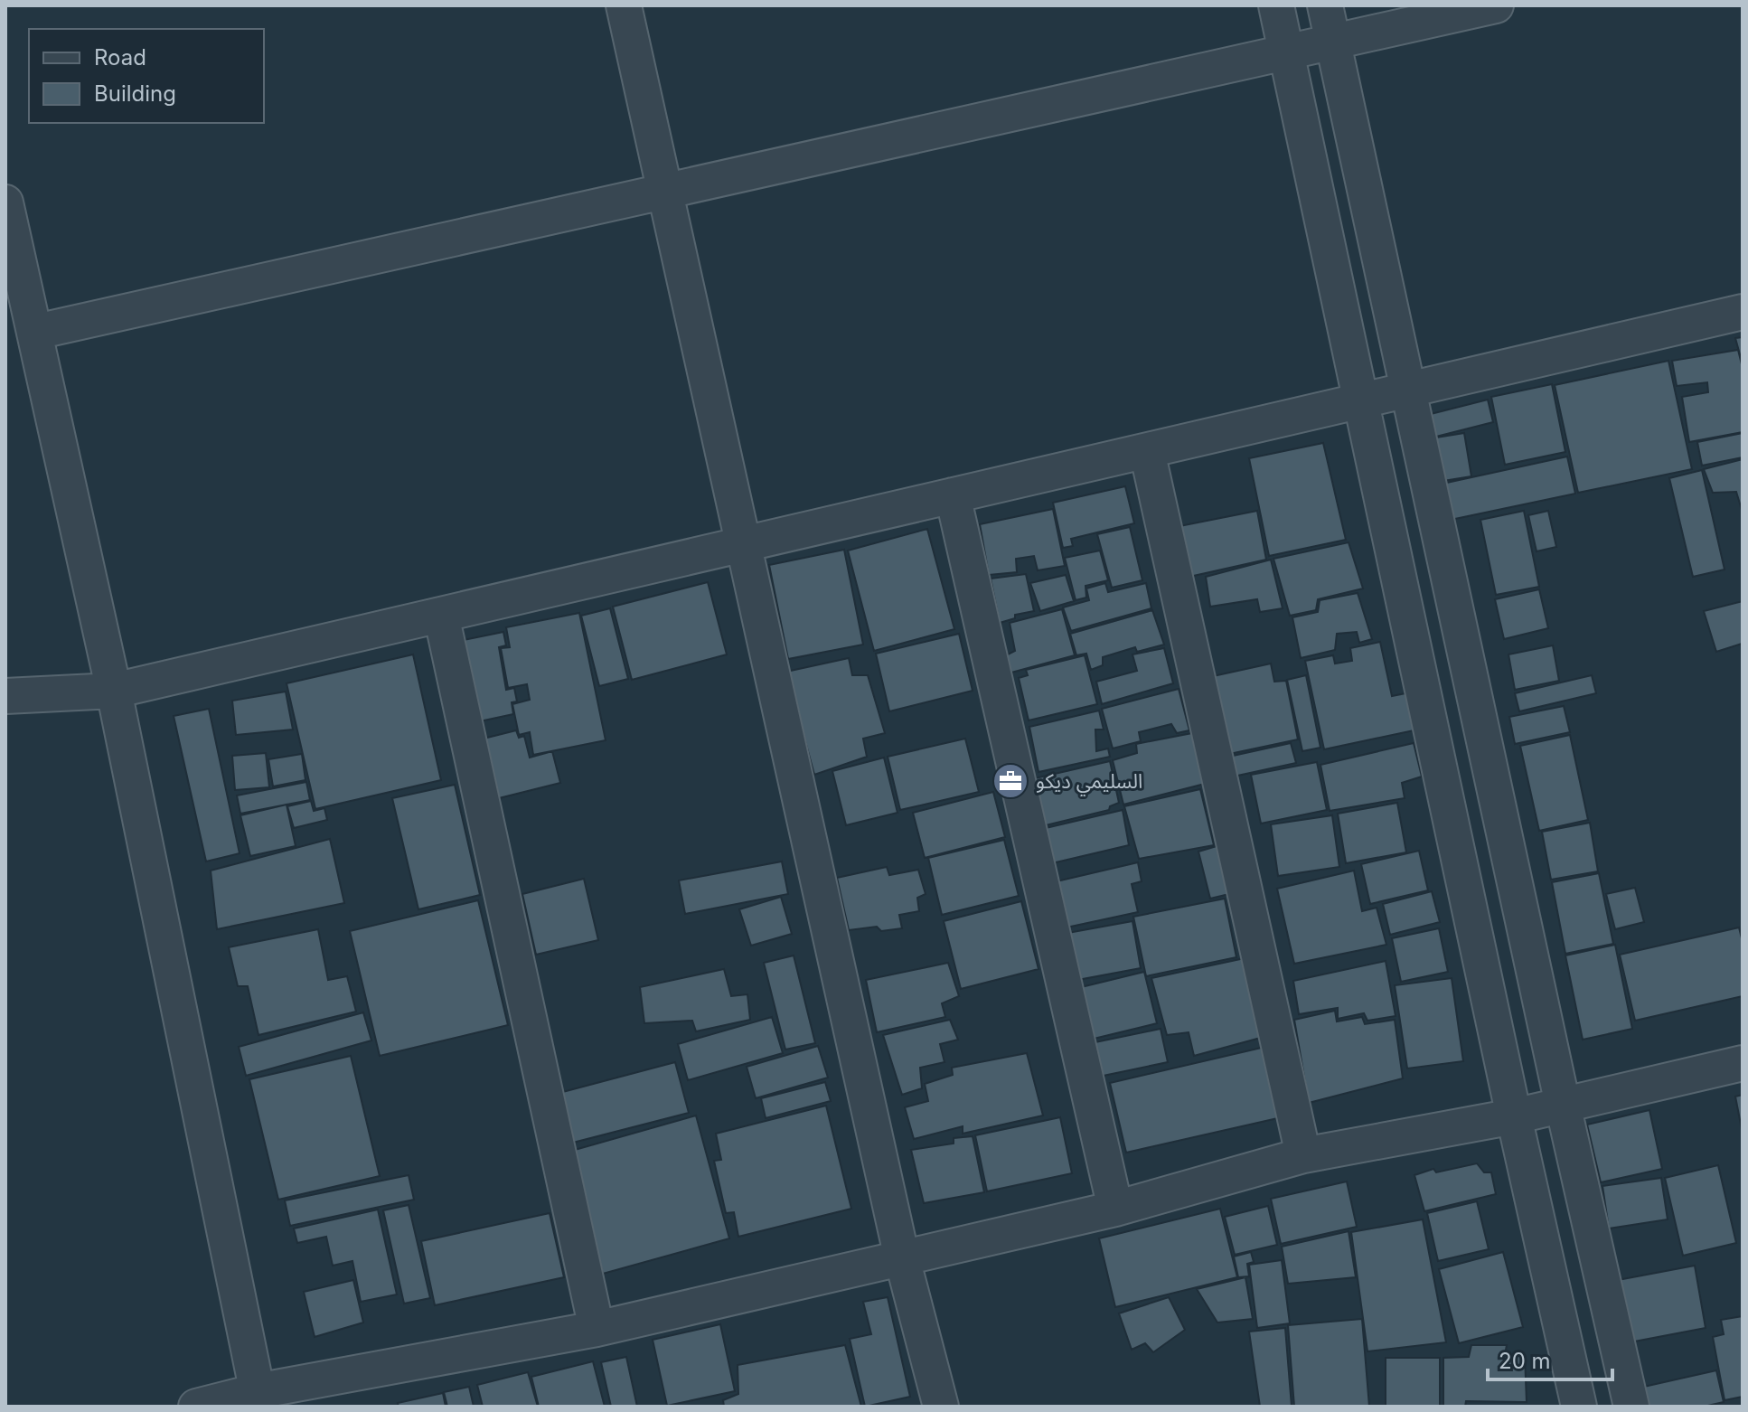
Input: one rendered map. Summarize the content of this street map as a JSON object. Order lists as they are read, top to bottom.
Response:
{
  "places": {
    "office": ["السليمي ديكو"]
  },
  "legend": ["Road", "Building"],
  "scale_bar": "20 m"
}
